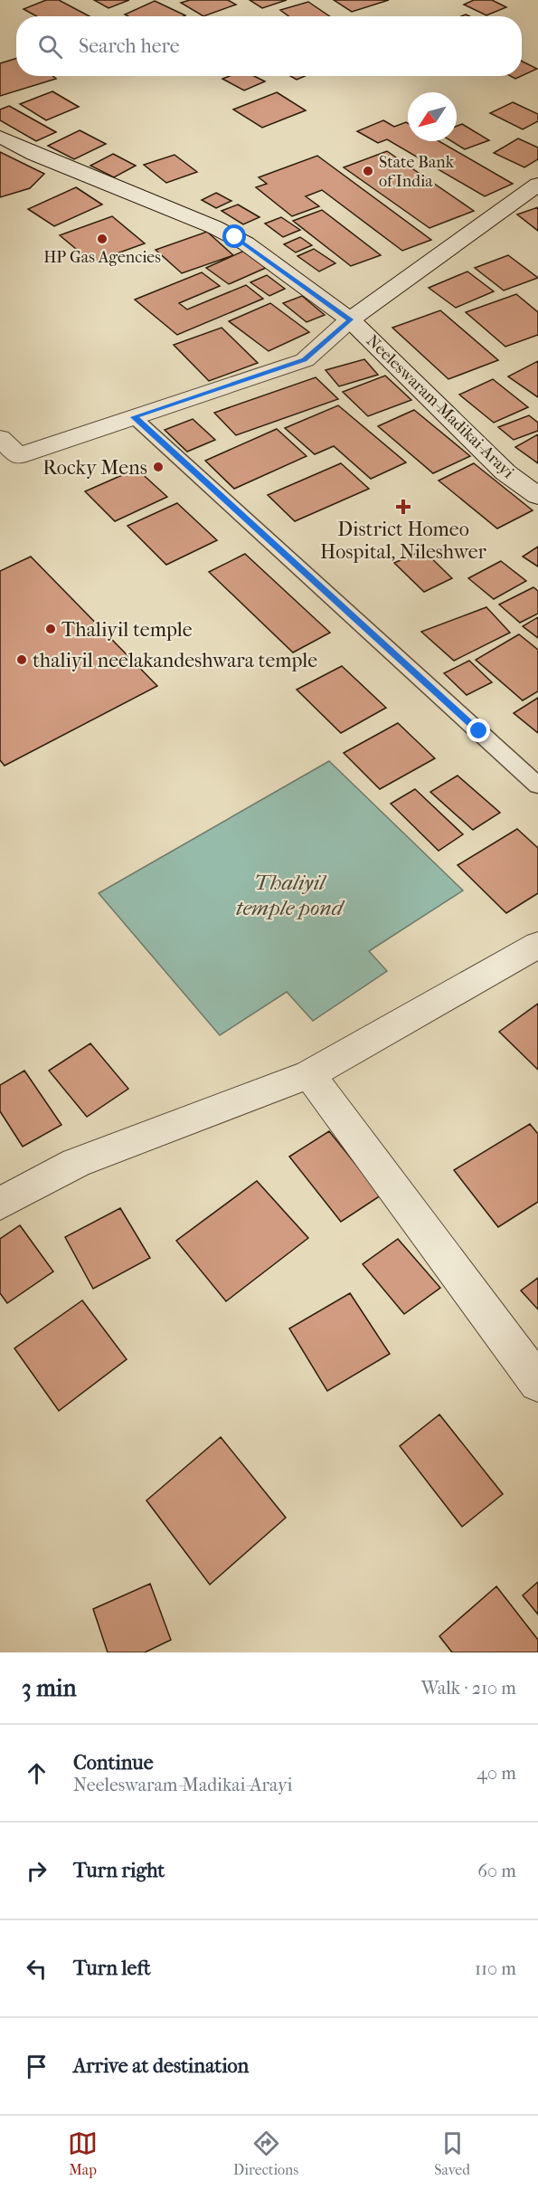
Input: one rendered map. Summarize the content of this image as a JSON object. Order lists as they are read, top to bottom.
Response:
{
  "streets": {
    "street": ["Neeleswaram-Madikai-Arayi"]
  },
  "water": ["Thaliyil temple pond"],
  "places": {
    "other": [
      "State Bank of India",
      "HP Gas Agencies",
      "Rocky Mens",
      "Thaliyil temple",
      "thaliyil neelakandeshwara temple"
    ],
    "health": ["District Homeo Hospital, Nileshwer"]
  },
  "north": "bottom left",
  "page": {
    "search": "Search here",
    "heading": ["3 min", "Walk · 210 m"],
    "list": [
      ["Continue", "Neeleswaram-Madikai-Arayi", "40 m"],
      ["Turn right", "60 m"],
      ["Turn left", "110 m"],
      "Arrive at destination"
    ],
    "nav": ["Map", "Directions", "Saved"]
  }
}
